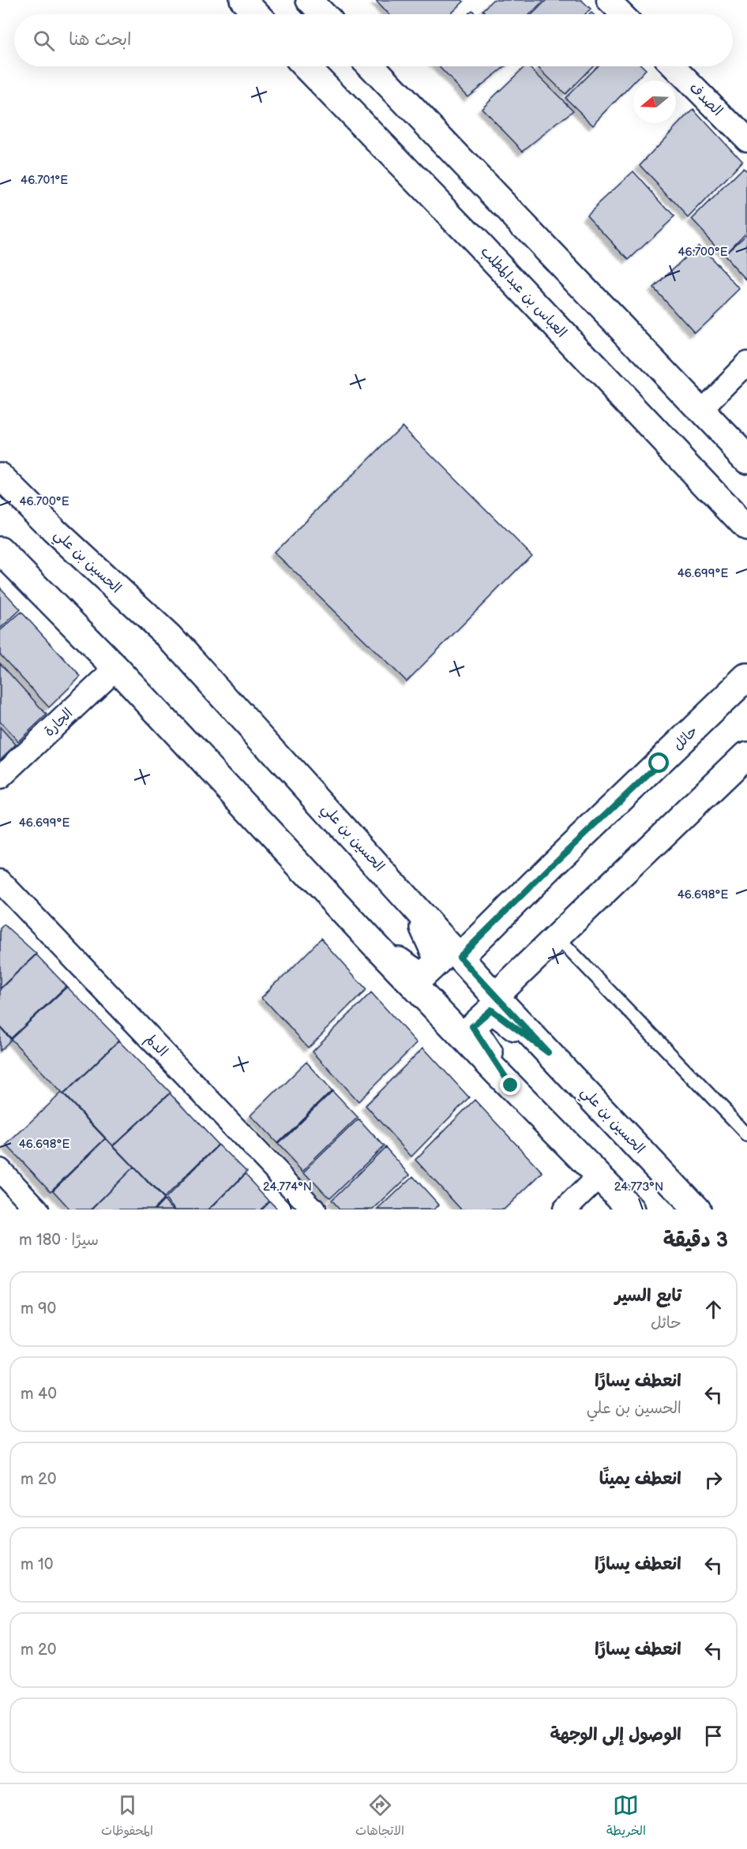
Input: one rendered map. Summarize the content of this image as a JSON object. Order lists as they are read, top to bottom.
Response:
{
  "streets": {
    "street": [
      "الصدف",
      "العباس بن عبدالمطلب",
      "الحسين بن علي",
      "الجارة",
      "حائل",
      "الدلم"
    ]
  },
  "crossings": [
    ["الحسين بن علي", "حائل"]
  ],
  "north": "left",
  "page": {
    "search": "ابحث هنا",
    "heading": ["3 دقيقة", "سيرًا · 180 m"],
    "list": [
      ["تابع السير", "حائل", "90 m"],
      ["انعطف يسارًا", "الحسين بن علي", "40 m"],
      ["انعطف يمينًا", "20 m"],
      ["انعطف يسارًا", "10 m"],
      ["انعطف يسارًا", "20 m"],
      "الوصول إلى الوجهة"
    ],
    "nav": ["الخريطة", "الاتجاهات", "المحفوظات"]
  },
  "coordinates": [
    "46.701°E",
    "46.700°E",
    "46.699°E",
    "46.698°E",
    "24.774°N",
    "24.773°N"
  ]
}
